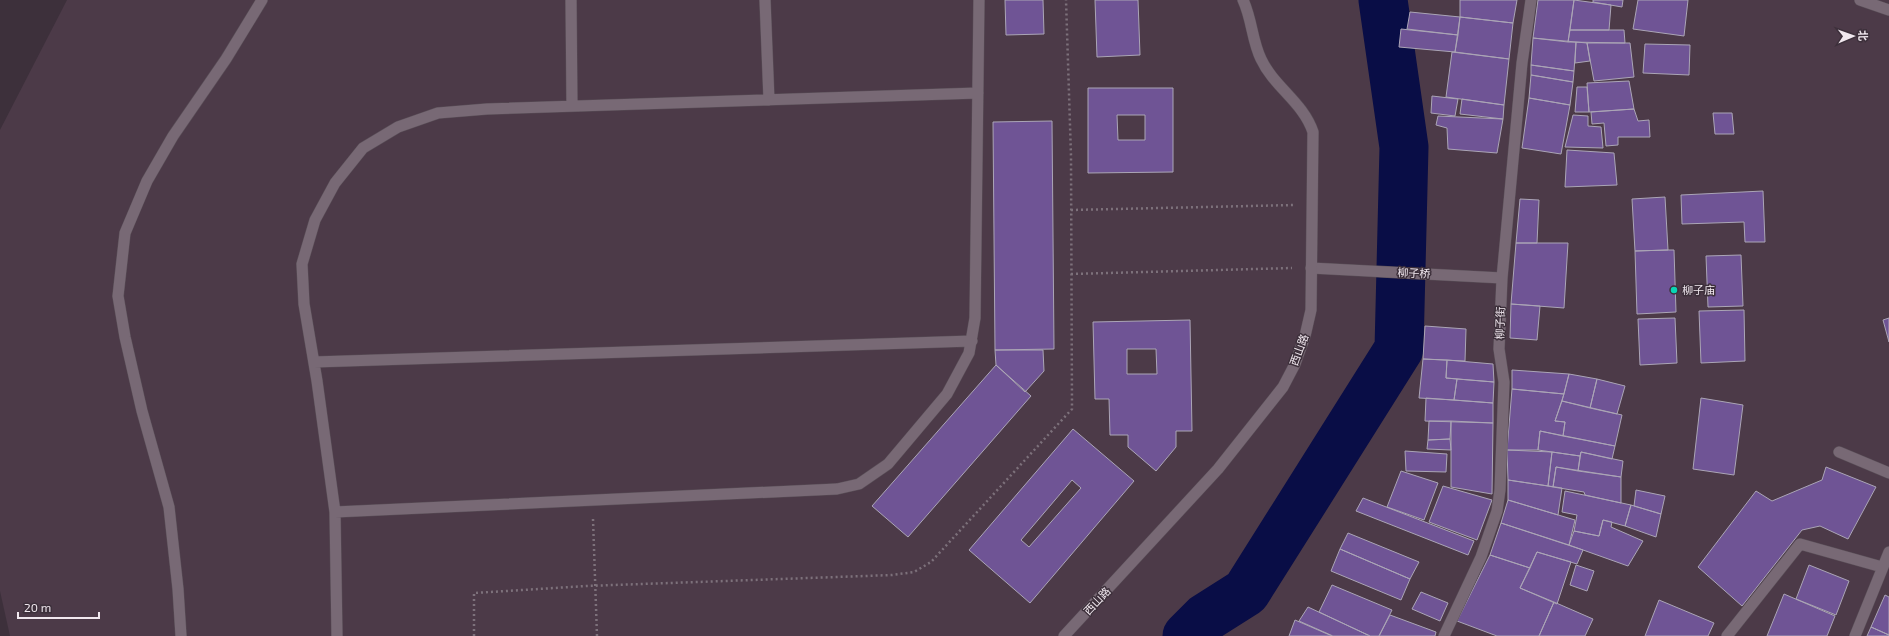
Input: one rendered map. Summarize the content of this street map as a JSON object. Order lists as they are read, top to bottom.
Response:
{
  "streets": {
    "street": ["柳子桥", "柳子街", "西山路"]
  },
  "crossings": [
    ["柳子桥", "柳子街"],
    ["柳子桥", "西山路"]
  ],
  "places": ["柳子庙"],
  "scale_bar": "20 m",
  "north": "right"
}
